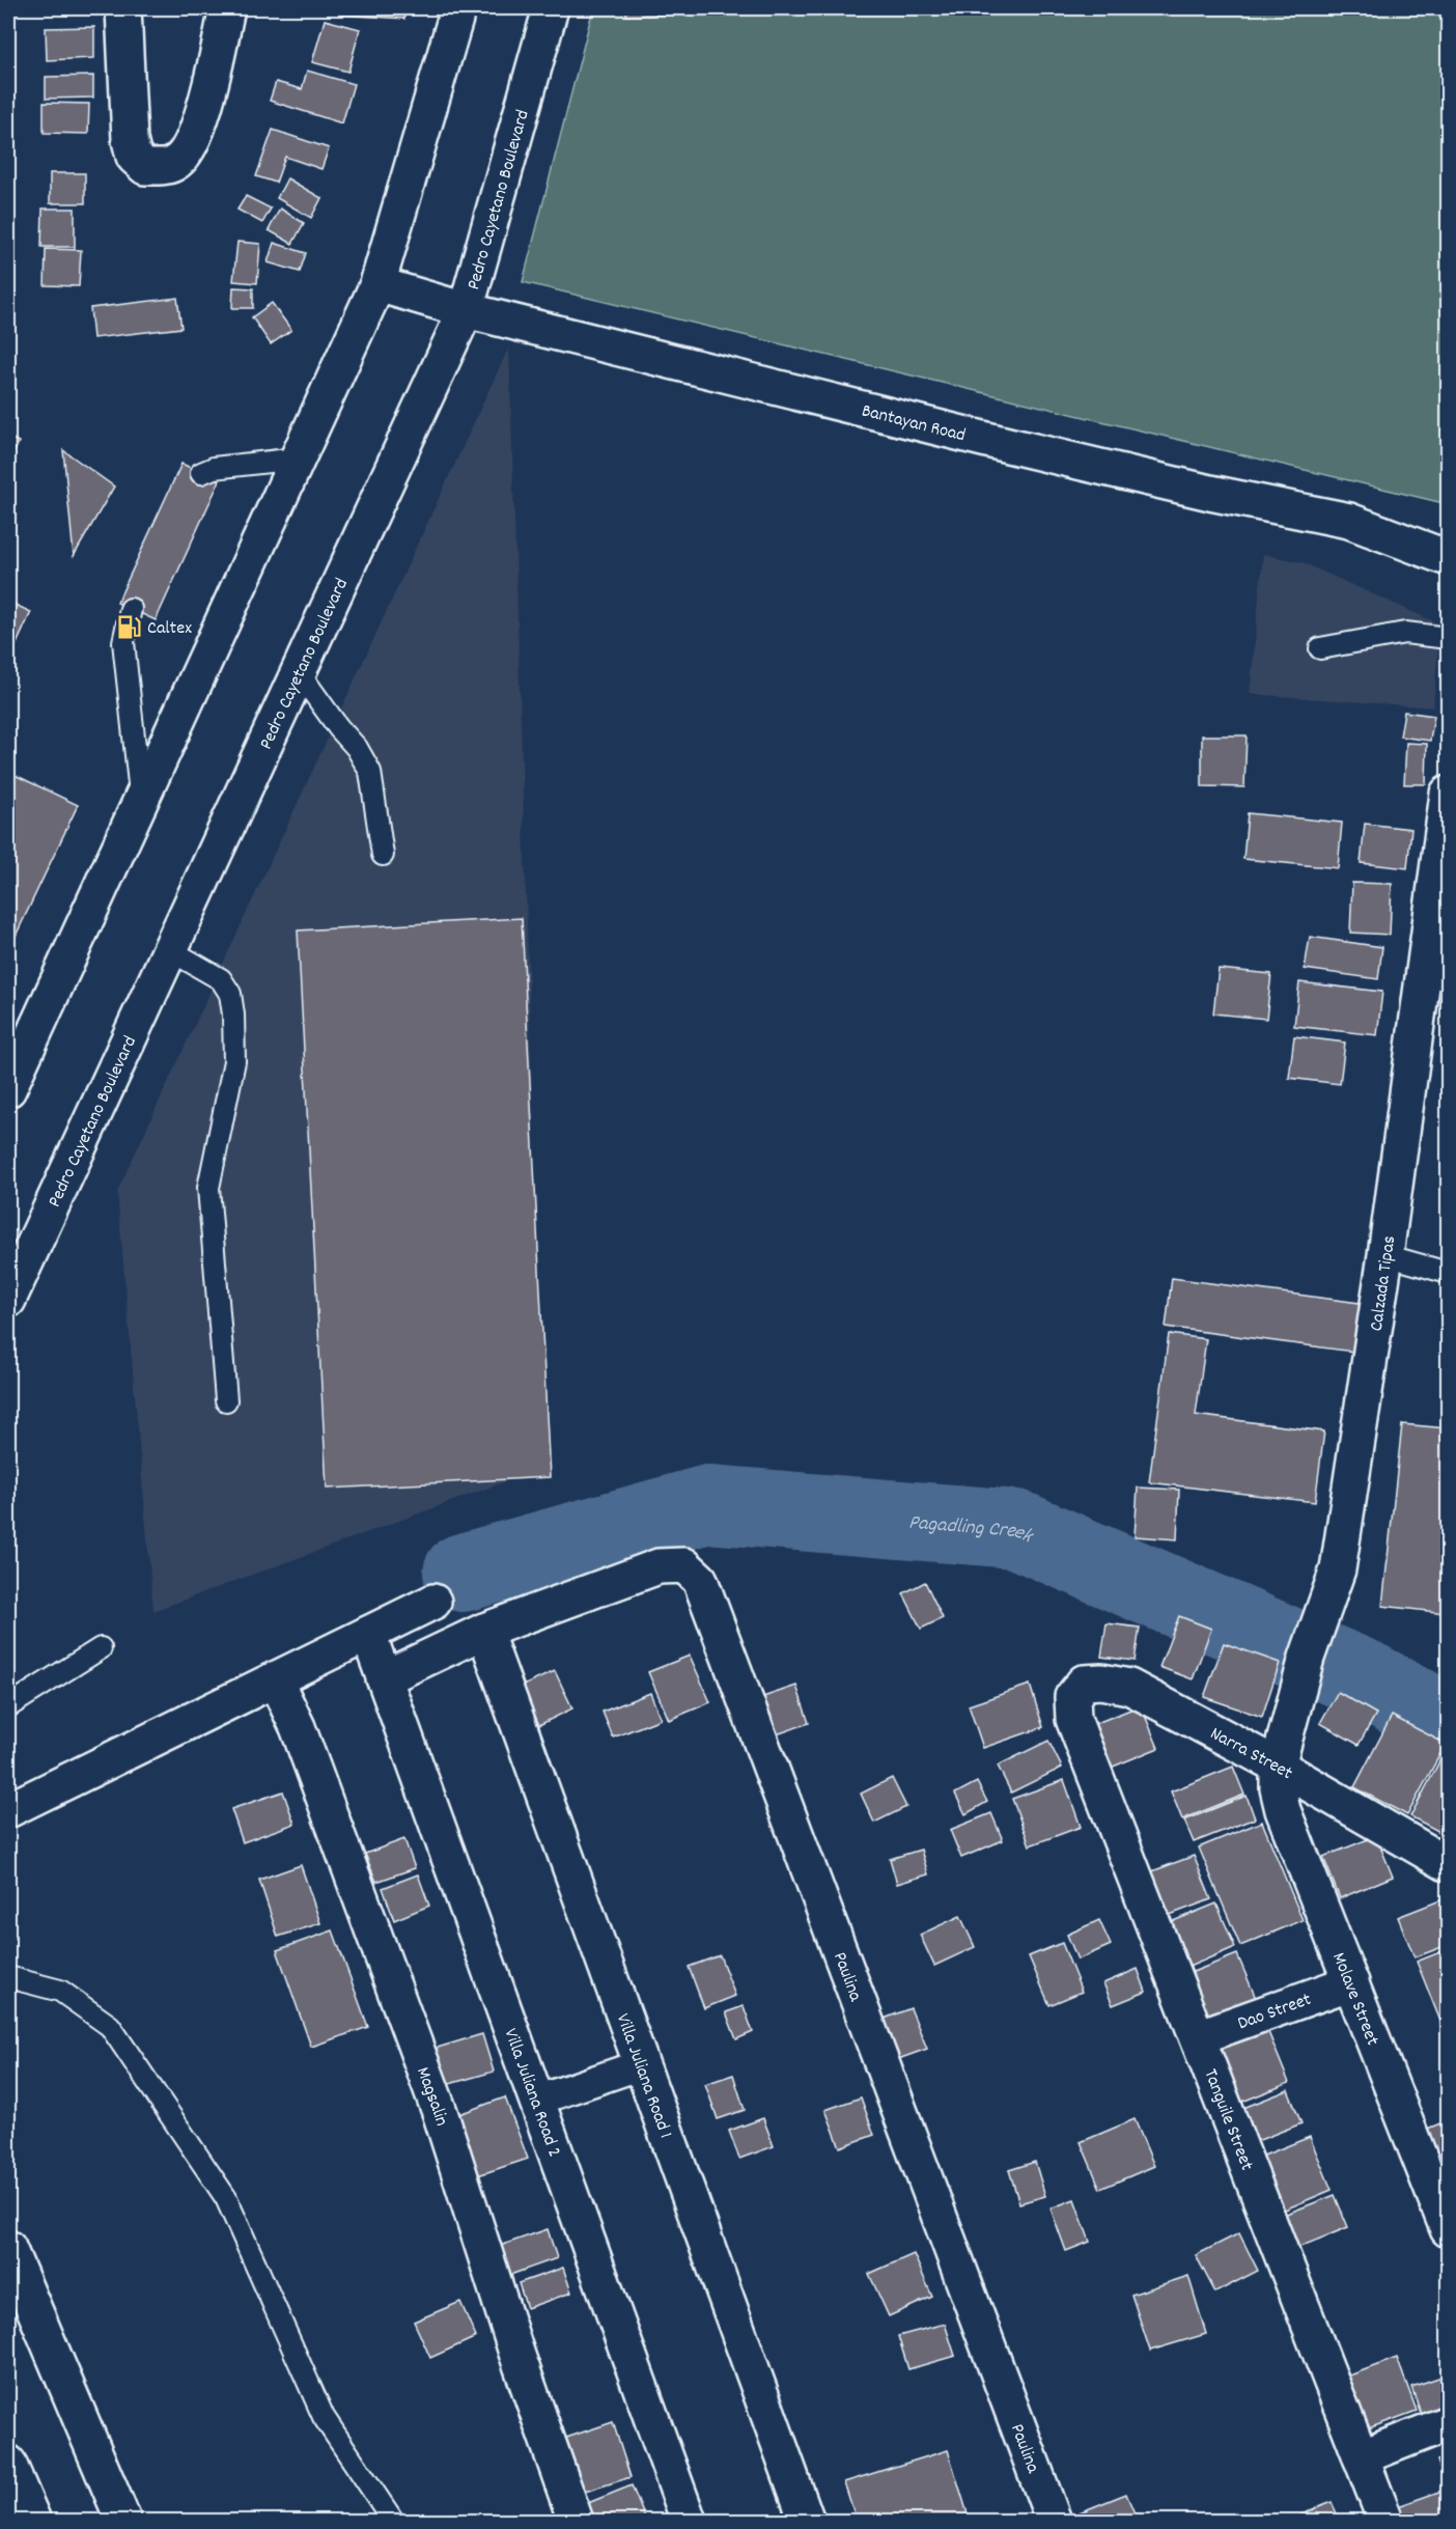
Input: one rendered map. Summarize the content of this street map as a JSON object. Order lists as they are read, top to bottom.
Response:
{
  "streets": {
    "street": [
      "Pedro Cayetano Boulevard",
      "Bantayan Road",
      "Calzada Tipas",
      "Narra Street",
      "Paulina",
      "Molave Street",
      "Dao Street",
      "Villa Juliana Road 1",
      "Villa Juliana Road 2",
      "Magsalin",
      "Tanguile Street"
    ]
  },
  "crossings": [
    ["Pedro Cayetano Boulevard", "Bantayan Road"],
    ["Calzada Tipas", "Narra Street"],
    ["Calzada Tipas", "Molave Street"],
    ["Narra Street", "Molave Street"],
    ["Narra Street", "Tanguile Street"],
    ["Paulina", "Villa Juliana Road 1"],
    ["Paulina", "Villa Juliana Road 2"],
    ["Molave Street", "Dao Street"],
    ["Dao Street", "Tanguile Street"]
  ],
  "water": ["Pagadling Creek"],
  "places": {
    "fuel station": ["Caltex"]
  }
}
